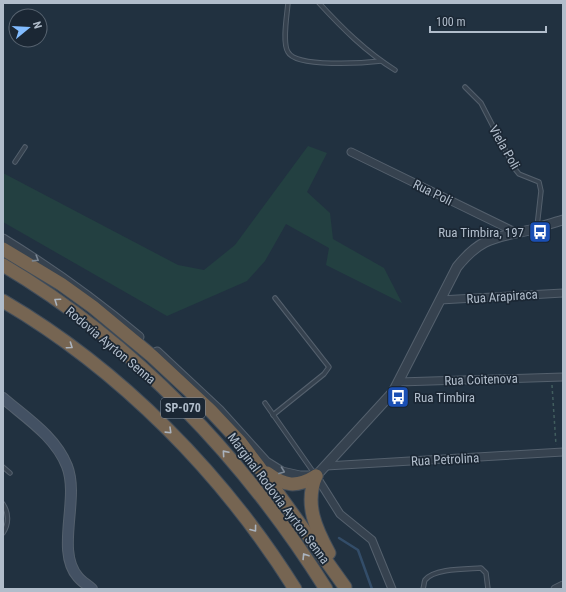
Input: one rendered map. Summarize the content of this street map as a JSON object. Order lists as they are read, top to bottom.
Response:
{
  "streets": {
    "highway": ["Rodovia Ayrton Senna", "SP-070", "Marginal Rodovia Ayrton Senna"],
    "street": [
      "Rua Poli",
      "Rua Arapiraca",
      "Rua Coitenova",
      "Rua Petrolina"
    ],
    "lane": ["Viela Poli"]
  },
  "one_way": ["Marginal Rodovia Ayrton Senna"],
  "places": {
    "bus stop": ["Rua Timbira, 197", "Rua Timbira"]
  },
  "scale_bar": "100 m",
  "north": "right"
}
